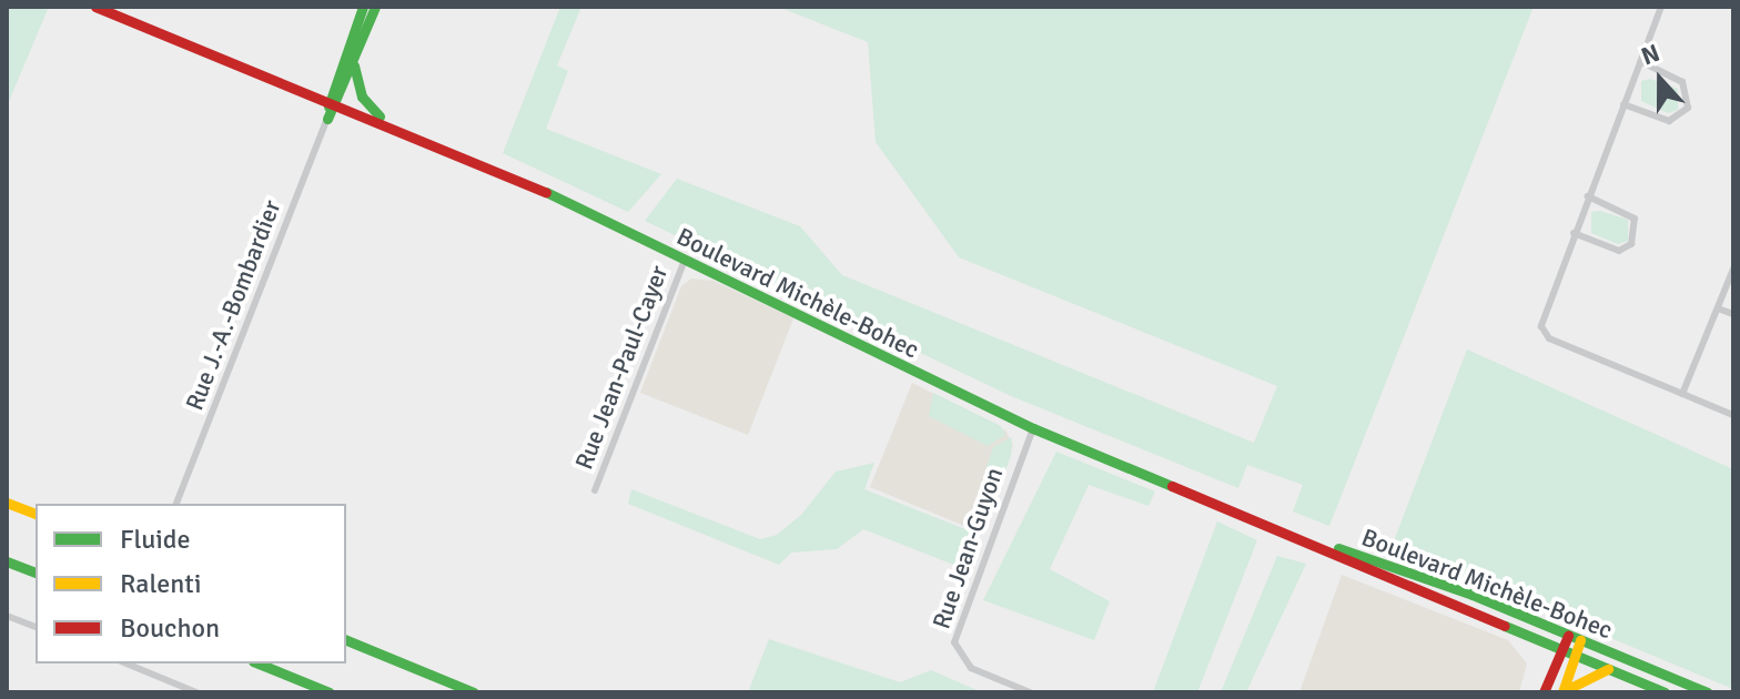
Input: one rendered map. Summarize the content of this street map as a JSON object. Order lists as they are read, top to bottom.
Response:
{
  "streets": {
    "main road": ["Boulevard Michèle-Bohec", "Rue J.-A.-Bombardier"],
    "street": ["Rue Jean-Paul-Cayer", "Rue Jean-Guyon"]
  },
  "crossings": [
    ["Boulevard Michèle-Bohec", "Rue J.-A.-Bombardier"],
    ["Boulevard Michèle-Bohec", "Rue Jean-Paul-Cayer"],
    ["Boulevard Michèle-Bohec", "Rue Jean-Guyon"]
  ],
  "legend": ["Fluide", "Ralenti", "Bouchon"],
  "north": "top"
}
